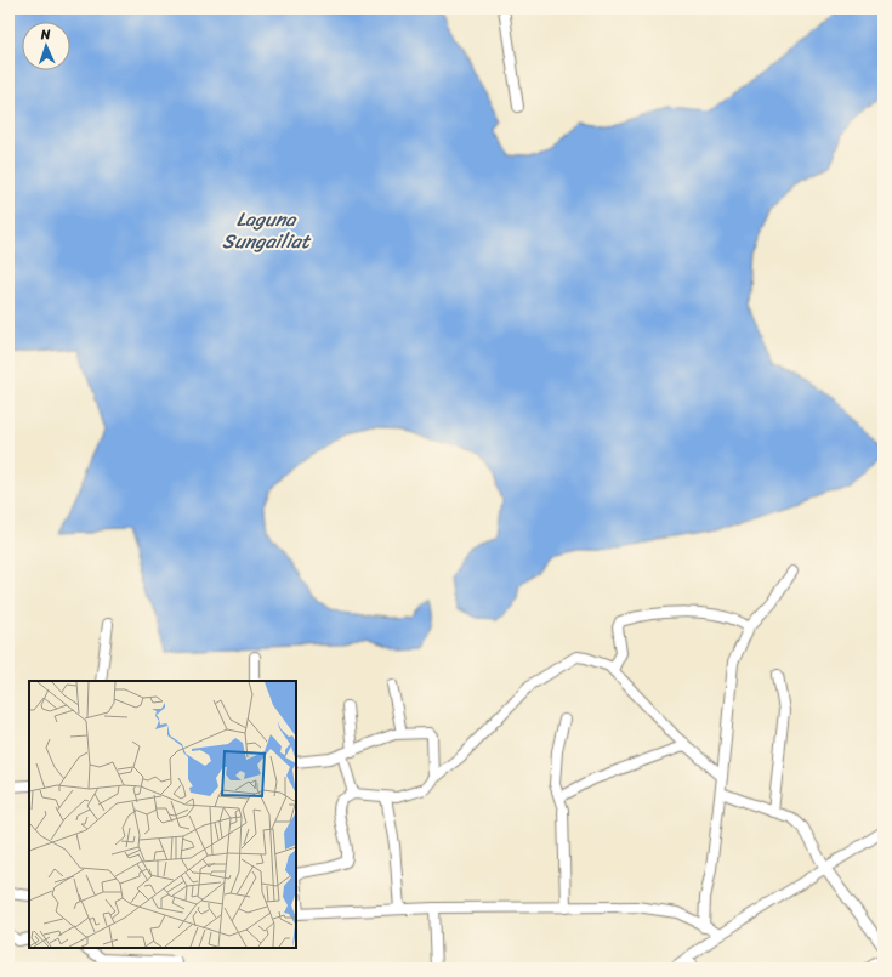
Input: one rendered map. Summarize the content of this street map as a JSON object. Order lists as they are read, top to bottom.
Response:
{
  "water": ["Laguna Sungailiat"],
  "north": "top"
}
